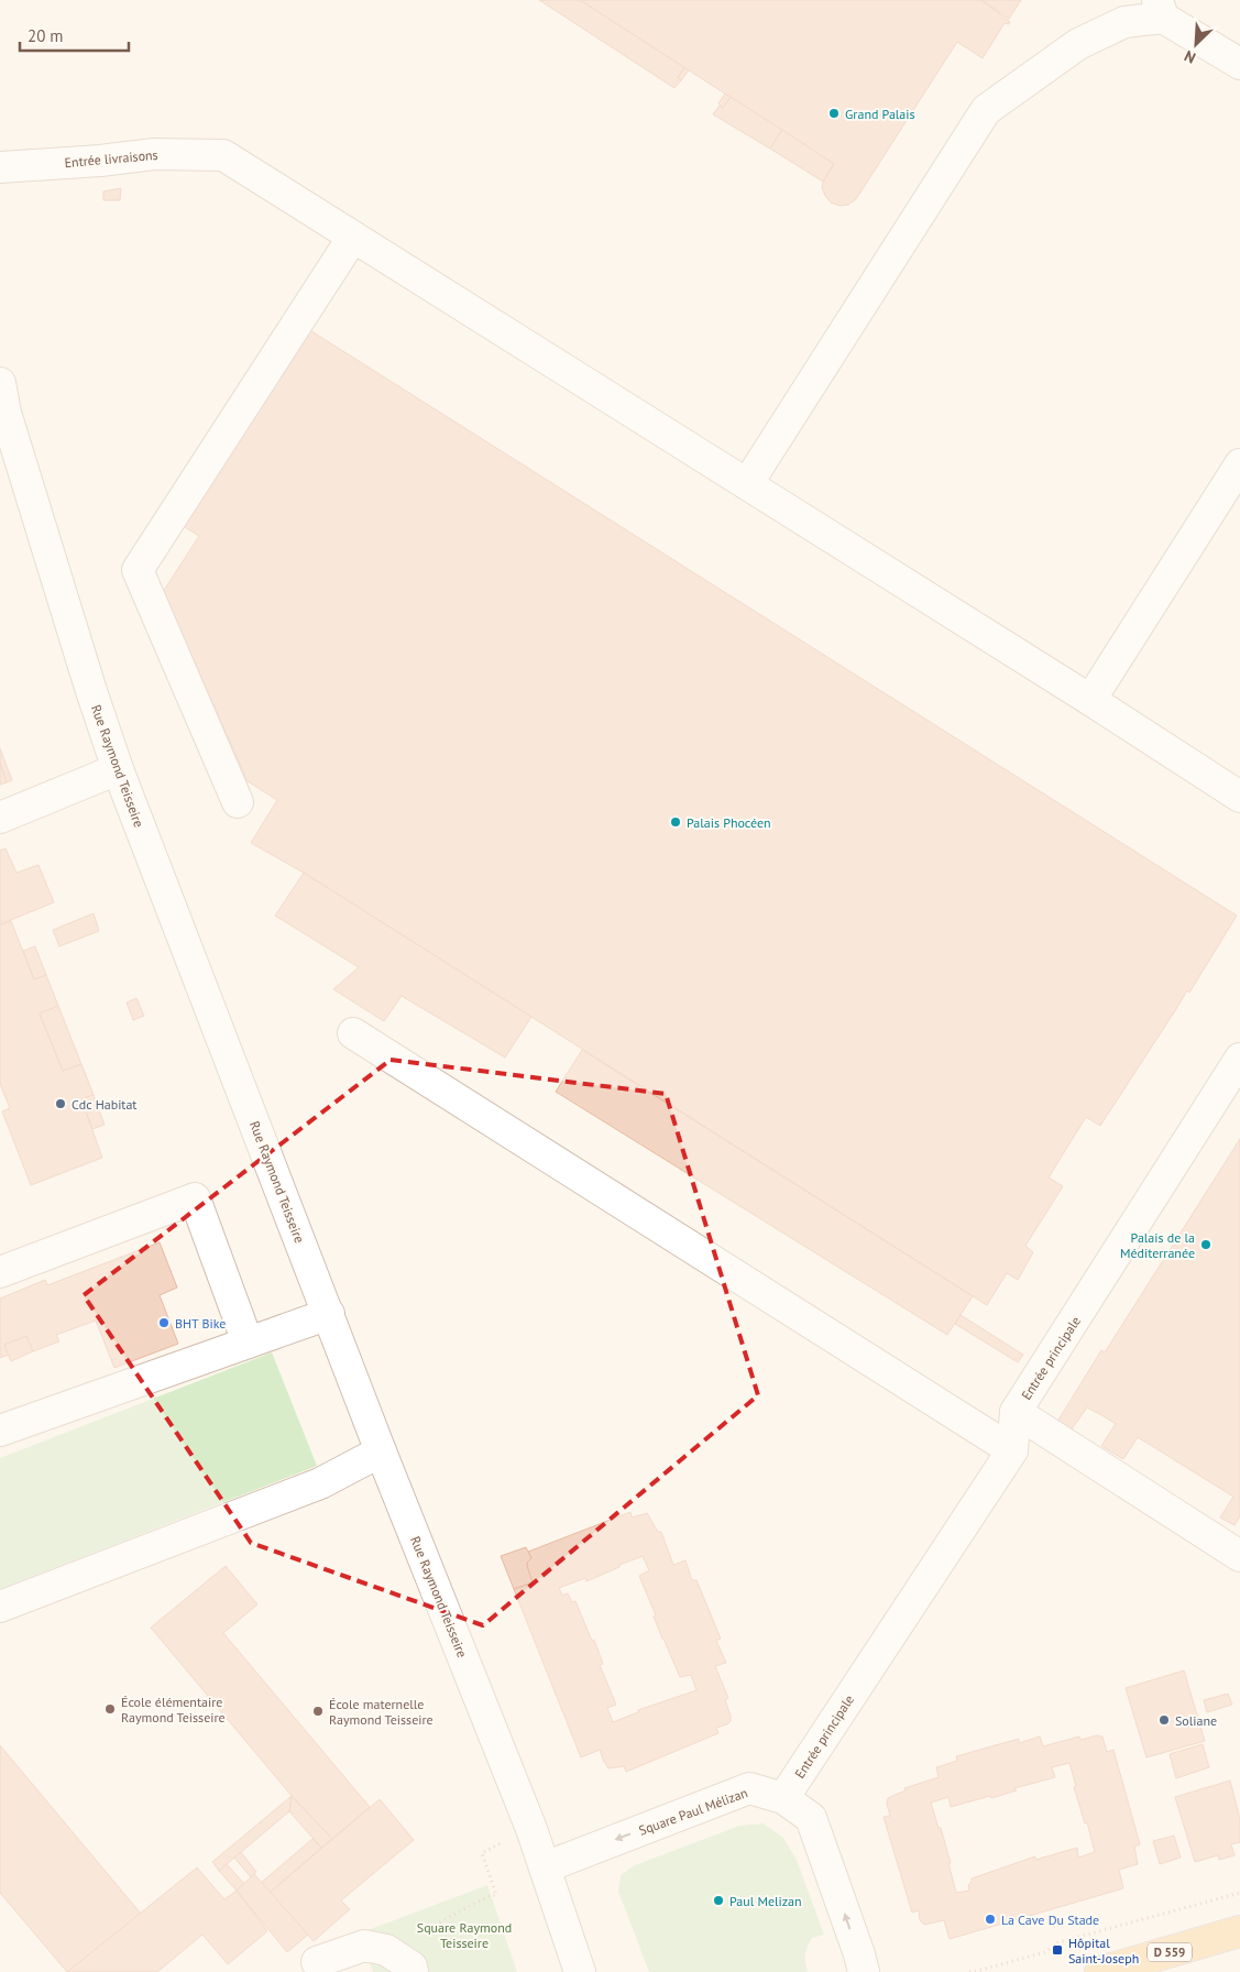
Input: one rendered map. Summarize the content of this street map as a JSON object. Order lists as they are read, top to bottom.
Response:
{
  "streets": {
    "main road": ["D 559"],
    "street": [
      "Entrée livraisons",
      "Rue Raymond Teisseire",
      "Entrée principale",
      "Square Paul Mélizan"
    ]
  },
  "crossings": [
    ["Rue Raymond Teisseire", "Square Paul Mélizan"],
    ["Entrée principale", "Square Paul Mélizan"]
  ],
  "parks": ["Square Raymond Teisseire"],
  "places": {
    "other": [
      "Grand Palais",
      "Palais Phocéen",
      "Cdc Habitat",
      "Palais de la Méditerranée",
      "BHT Bike",
      "École élémentaire Raymond Teisseire",
      "École maternelle Raymond Teisseire",
      "Soliane",
      "Paul Melizan",
      "La Cave Du Stade"
    ],
    "transit": ["Hôpital Saint-Joseph"]
  },
  "scale_bar": "20 m",
  "north": "bottom left"
}
